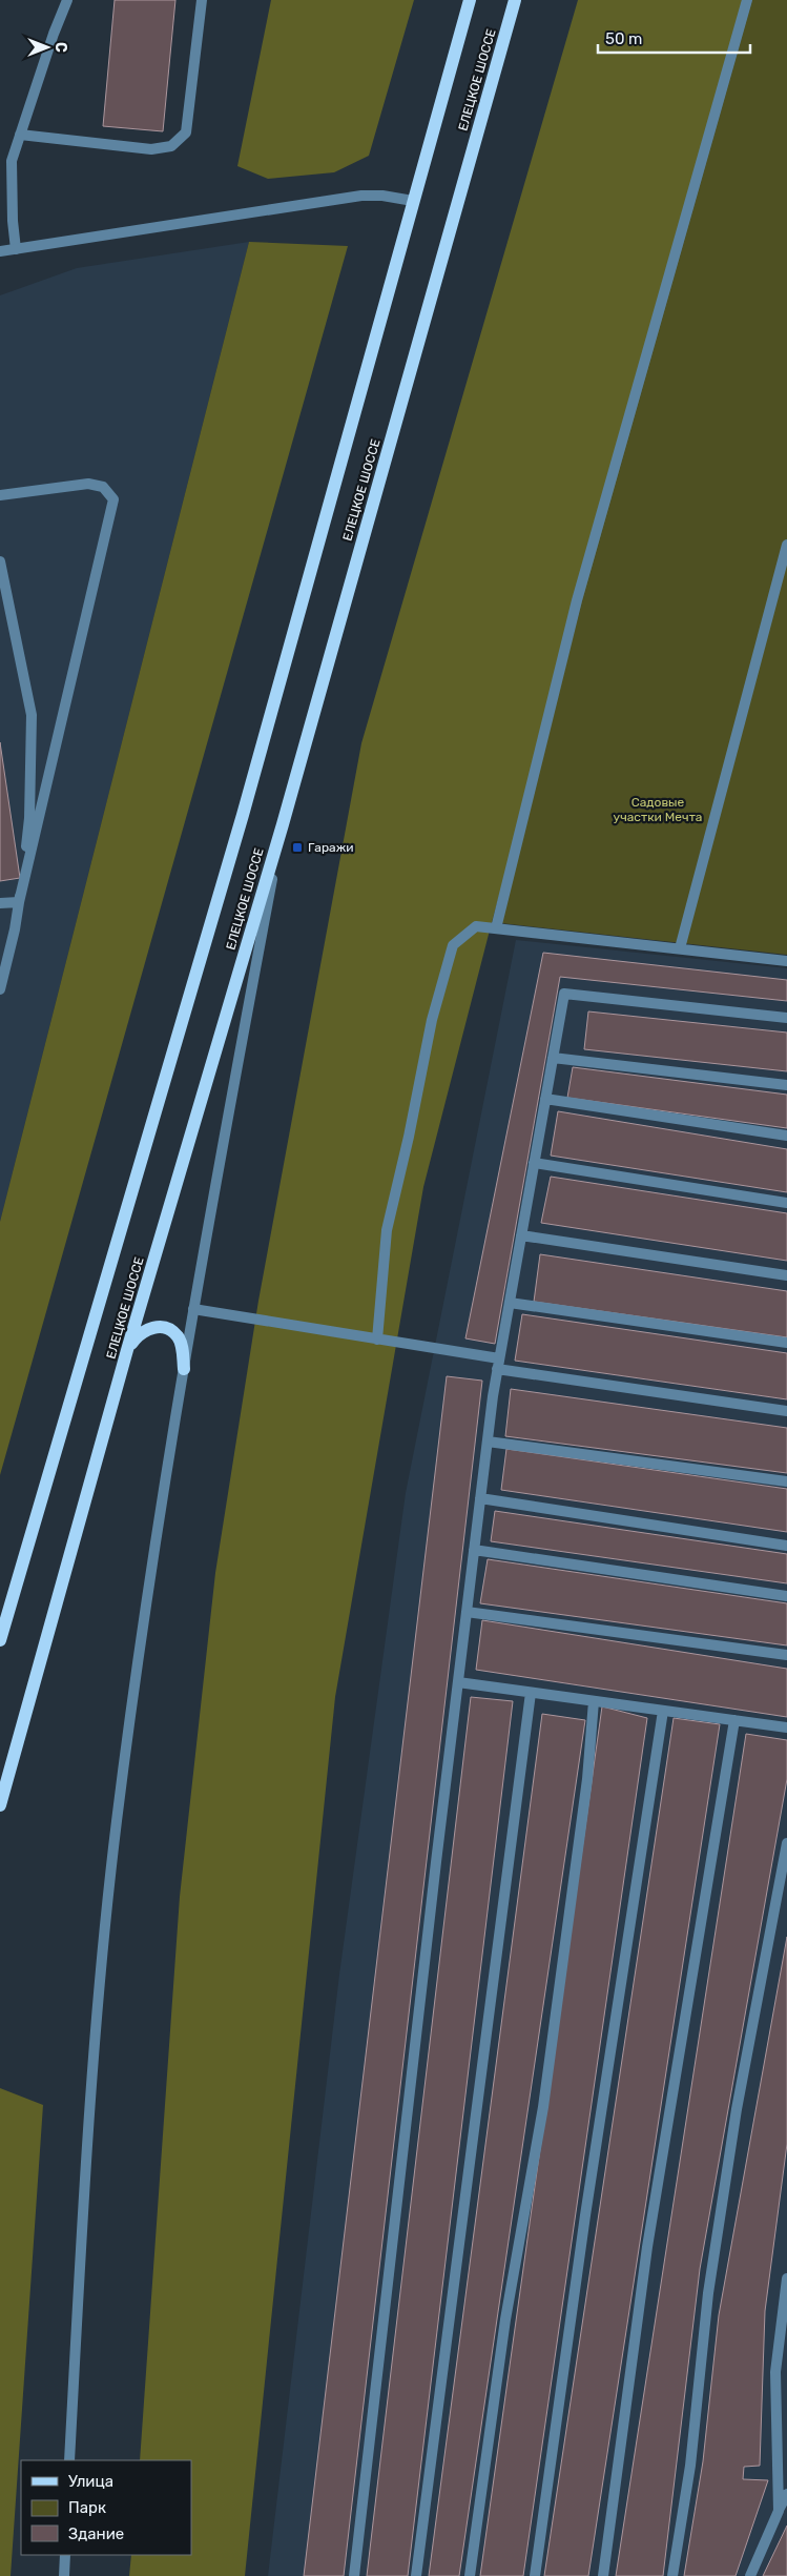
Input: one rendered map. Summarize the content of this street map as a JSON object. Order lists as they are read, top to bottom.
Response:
{
  "streets": {
    "main road": ["ЕЛЕЦКОЕ ШОССЕ"]
  },
  "parks": ["Садовые участки Мечта"],
  "places": {
    "transit": ["Гаражи"]
  },
  "legend": ["Улица", "Парк", "Здание"],
  "scale_bar": "50 m",
  "north": "right"
}
